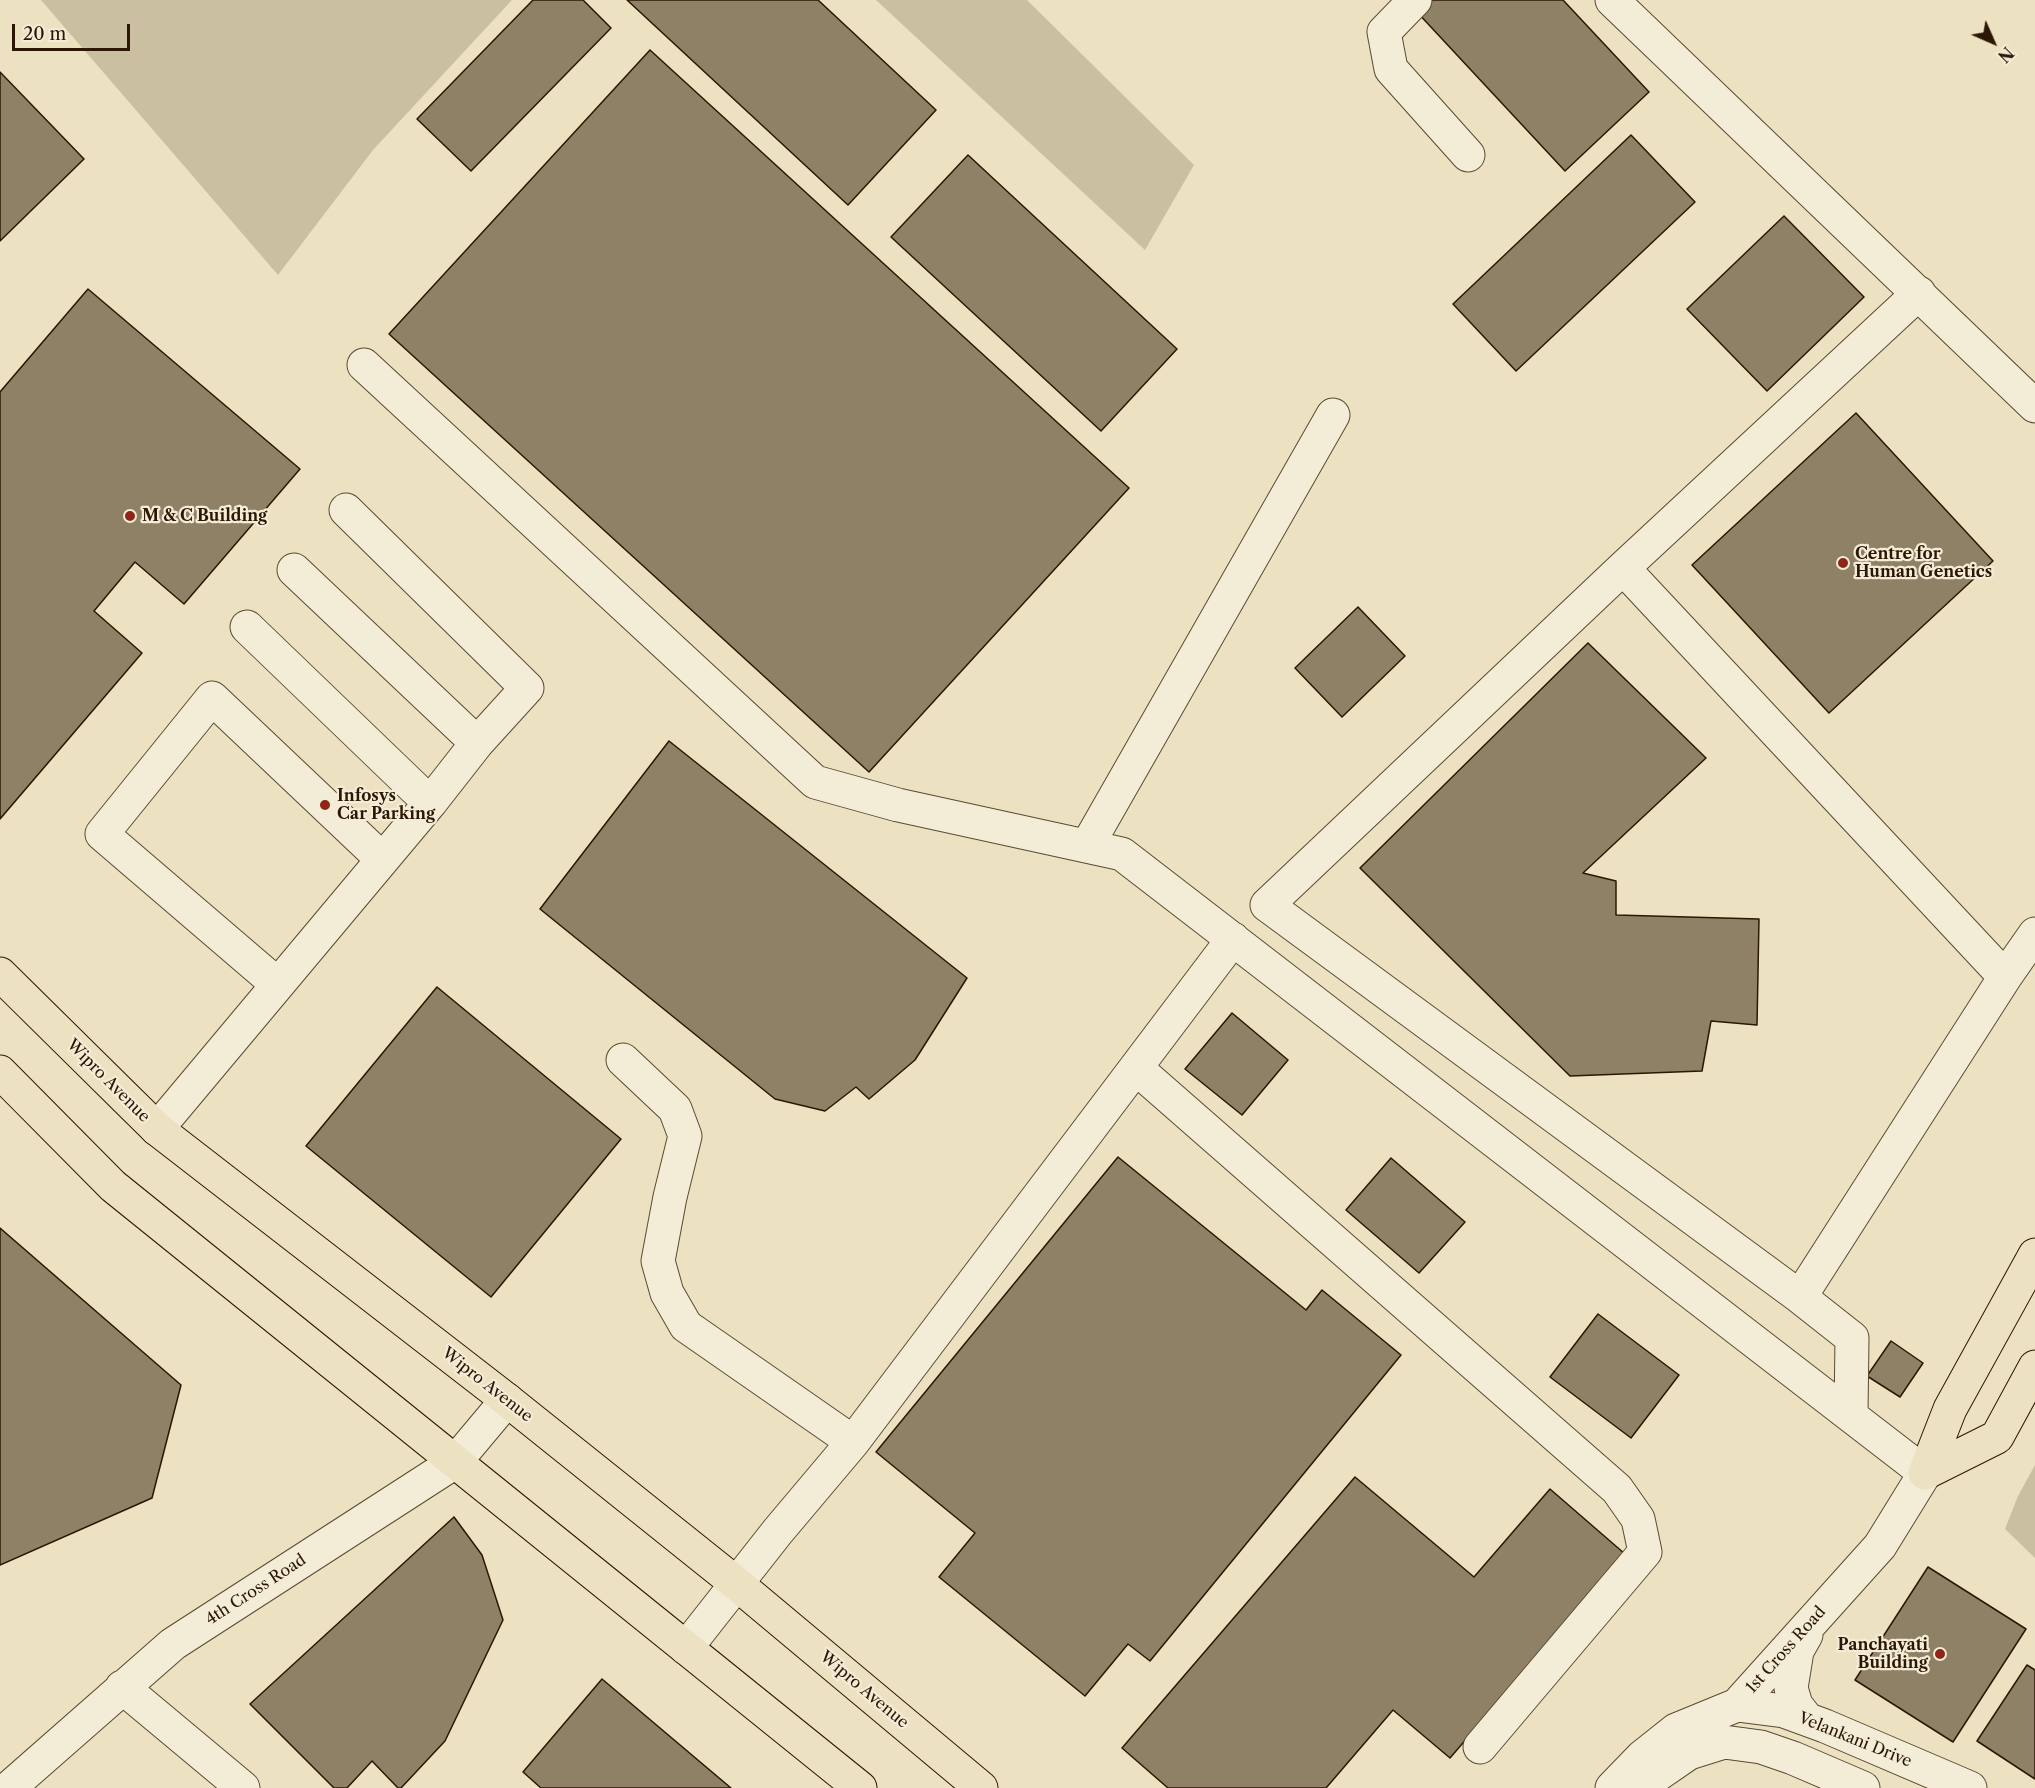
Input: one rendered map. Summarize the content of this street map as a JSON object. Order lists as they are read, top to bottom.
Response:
{
  "streets": {
    "main road": ["Wipro Avenue"],
    "street": ["4th Cross Road", "1st Cross Road", "Velankani Drive"]
  },
  "crossings": [
    ["Wipro Avenue", "4th Cross Road"],
    ["1st Cross Road", "Velankani Drive"]
  ],
  "places": [
    "M & C Building",
    "Centre for Human Genetics",
    "Infosys Car Parking",
    "Panchayati Building"
  ],
  "scale_bar": "20 m",
  "north": "bottom right"
}
